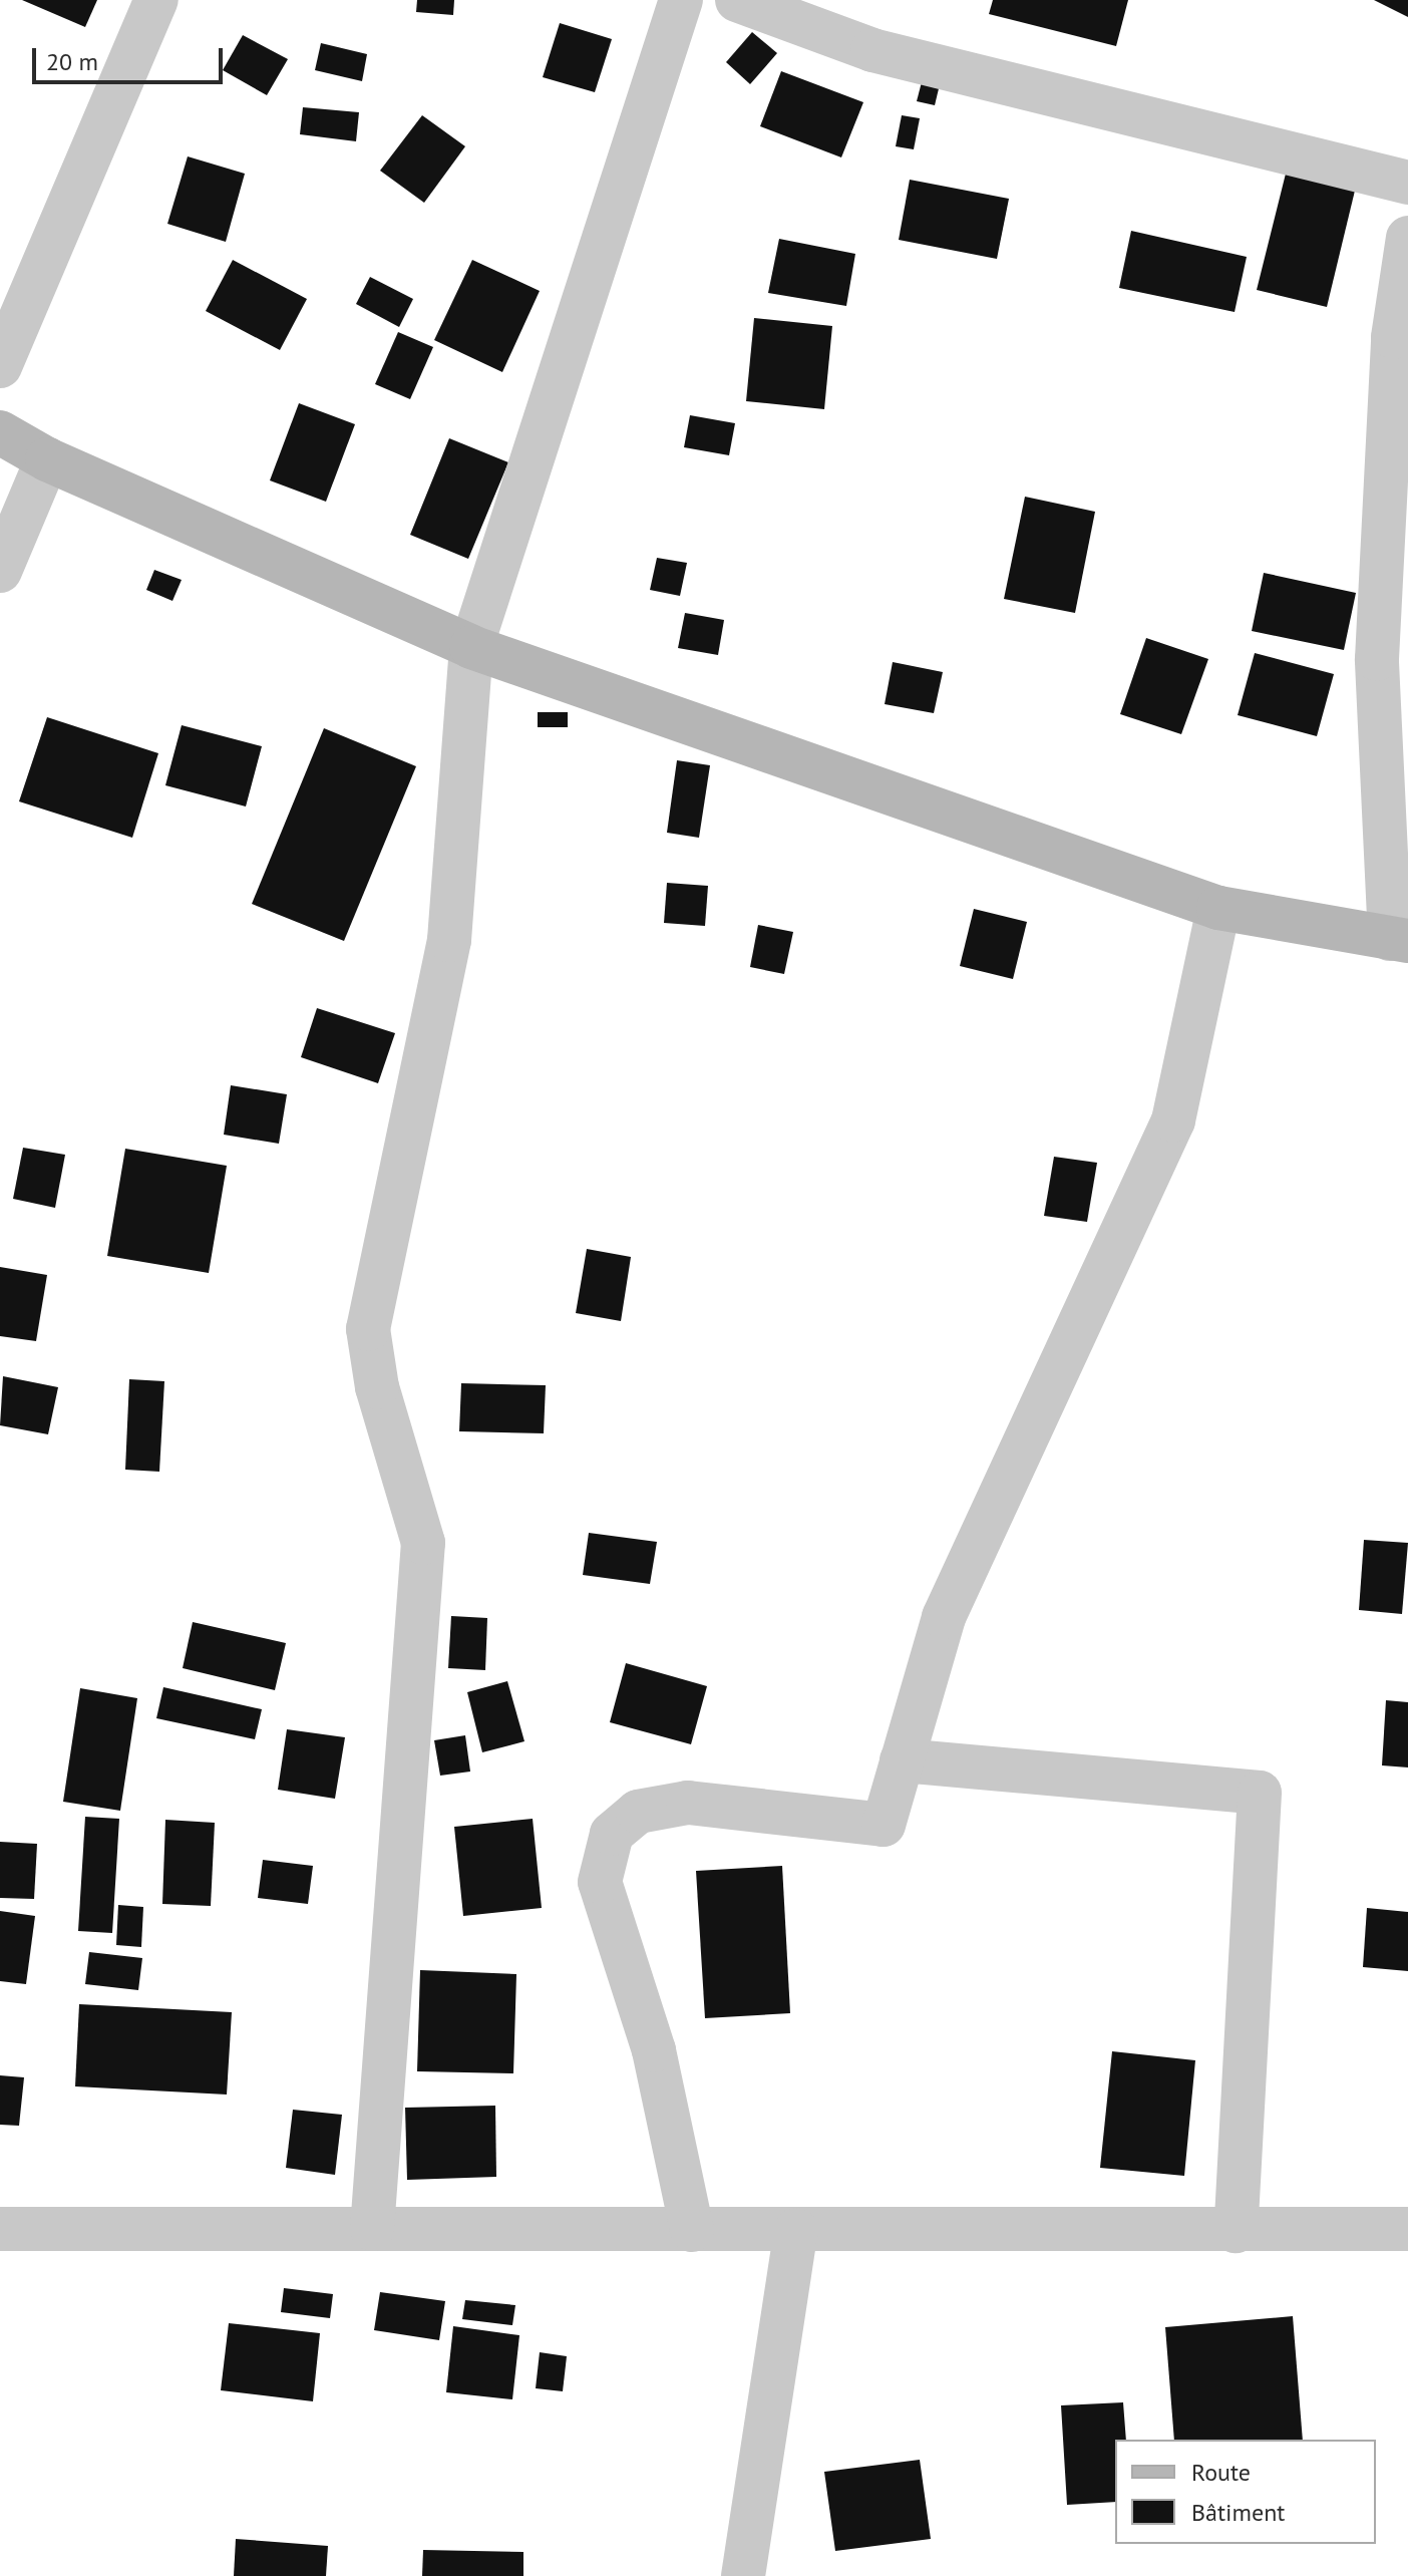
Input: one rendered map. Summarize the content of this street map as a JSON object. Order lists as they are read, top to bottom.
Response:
{
  "legend": ["Route", "Bâtiment"],
  "scale_bar": "20 m"
}
